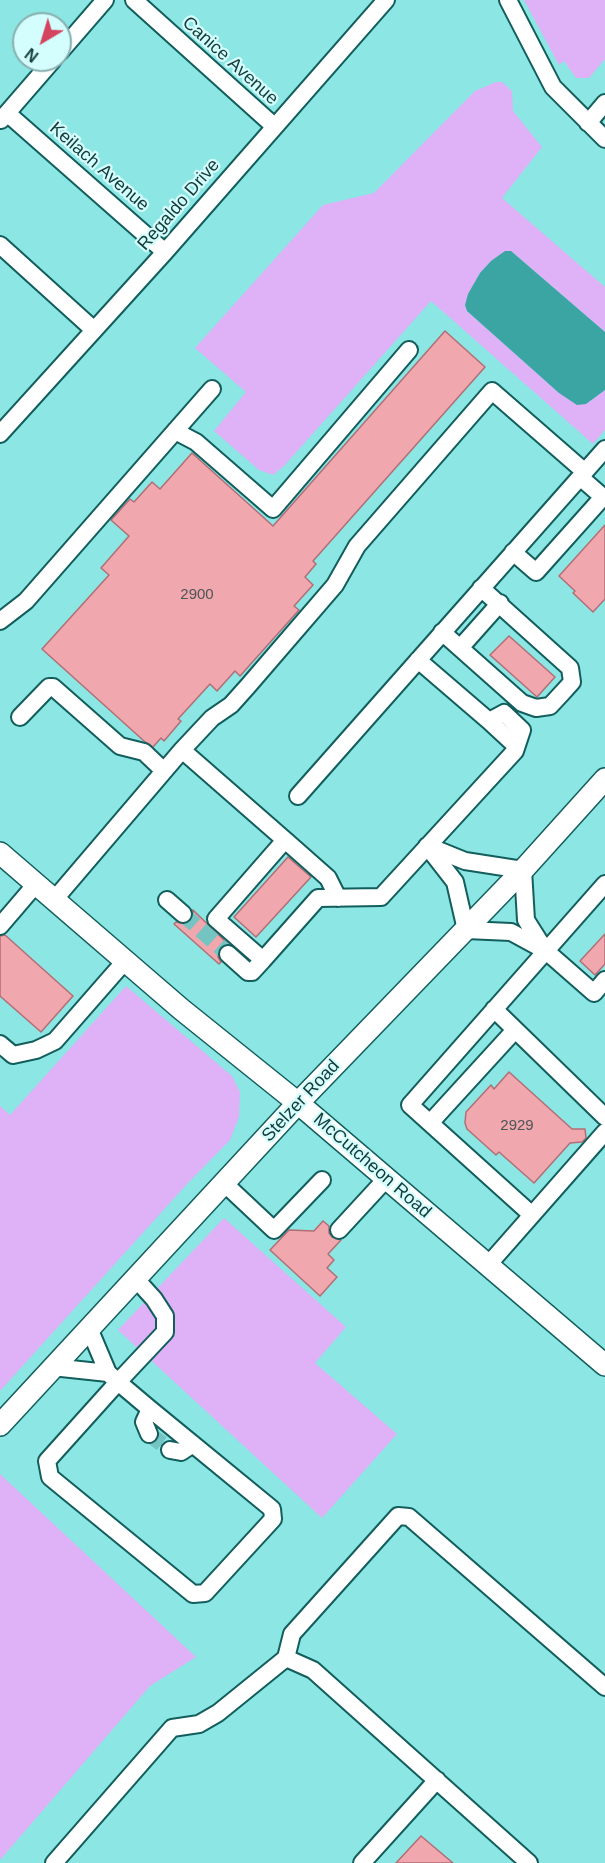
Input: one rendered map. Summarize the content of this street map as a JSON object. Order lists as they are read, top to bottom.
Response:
{
  "streets": {
    "main road": ["Stelzer Road", "McCutcheon Road"],
    "street": ["Canice Avenue", "Keilach Avenue", "Regaldo Drive"]
  },
  "crossings": [
    ["Canice Avenue", "Regaldo Drive"],
    ["Keilach Avenue", "Regaldo Drive"],
    ["Stelzer Road", "McCutcheon Road"]
  ],
  "house_numbers": ["2900", "2929"],
  "north": "bottom left"
}
